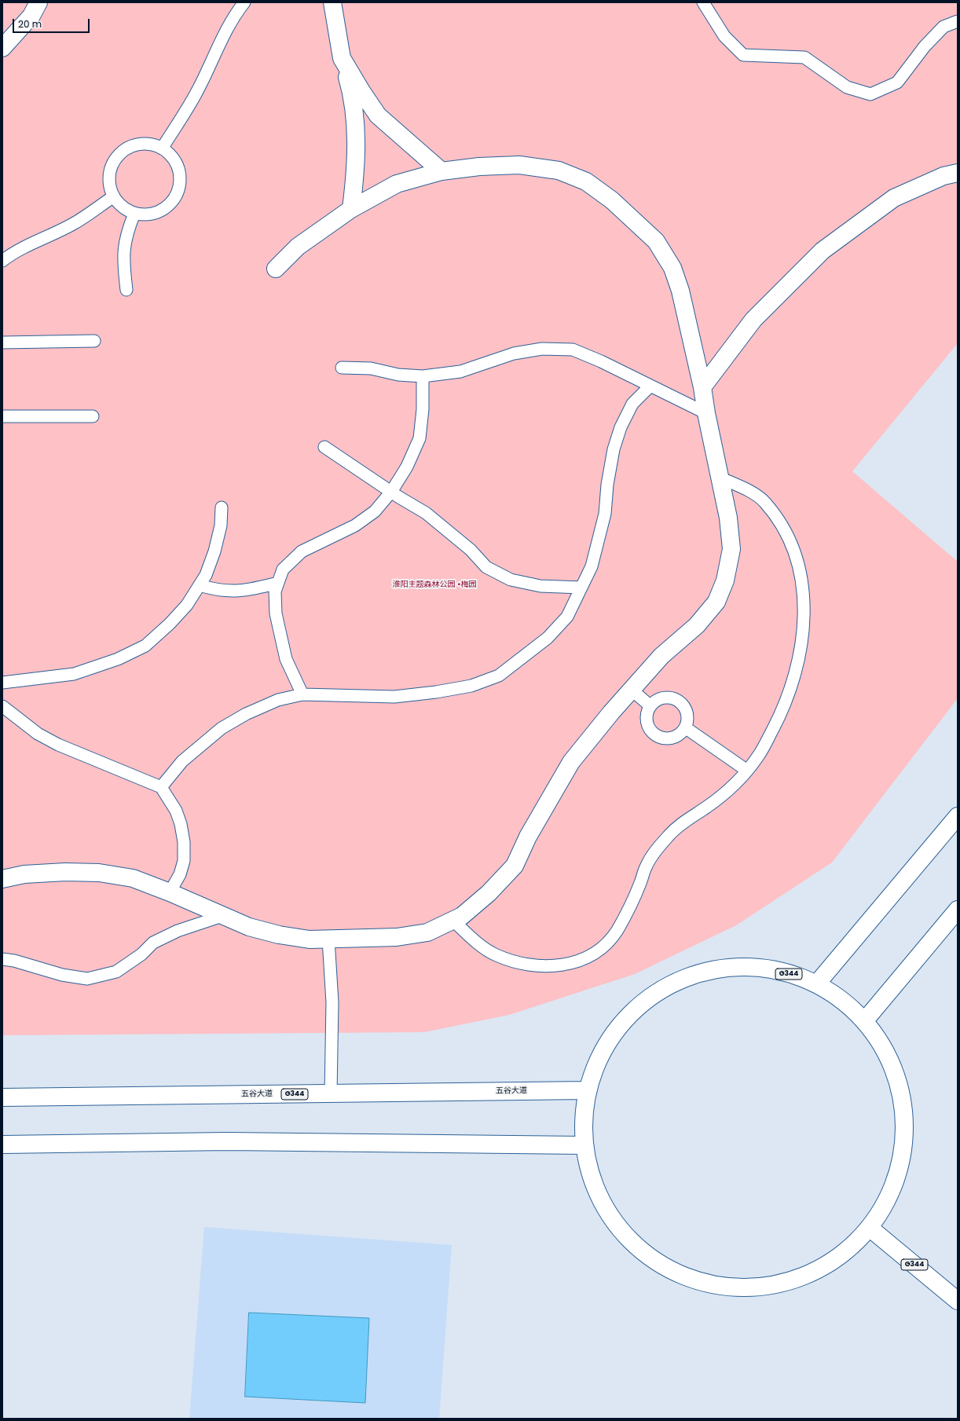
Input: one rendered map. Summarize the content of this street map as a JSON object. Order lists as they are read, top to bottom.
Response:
{
  "streets": {
    "main road": ["G344", "五谷大道"]
  },
  "crossings": [
    ["G344", "五谷大道"]
  ],
  "parks": ["淮阳主题森林公园 •梅园"],
  "scale_bar": "20 m"
}
